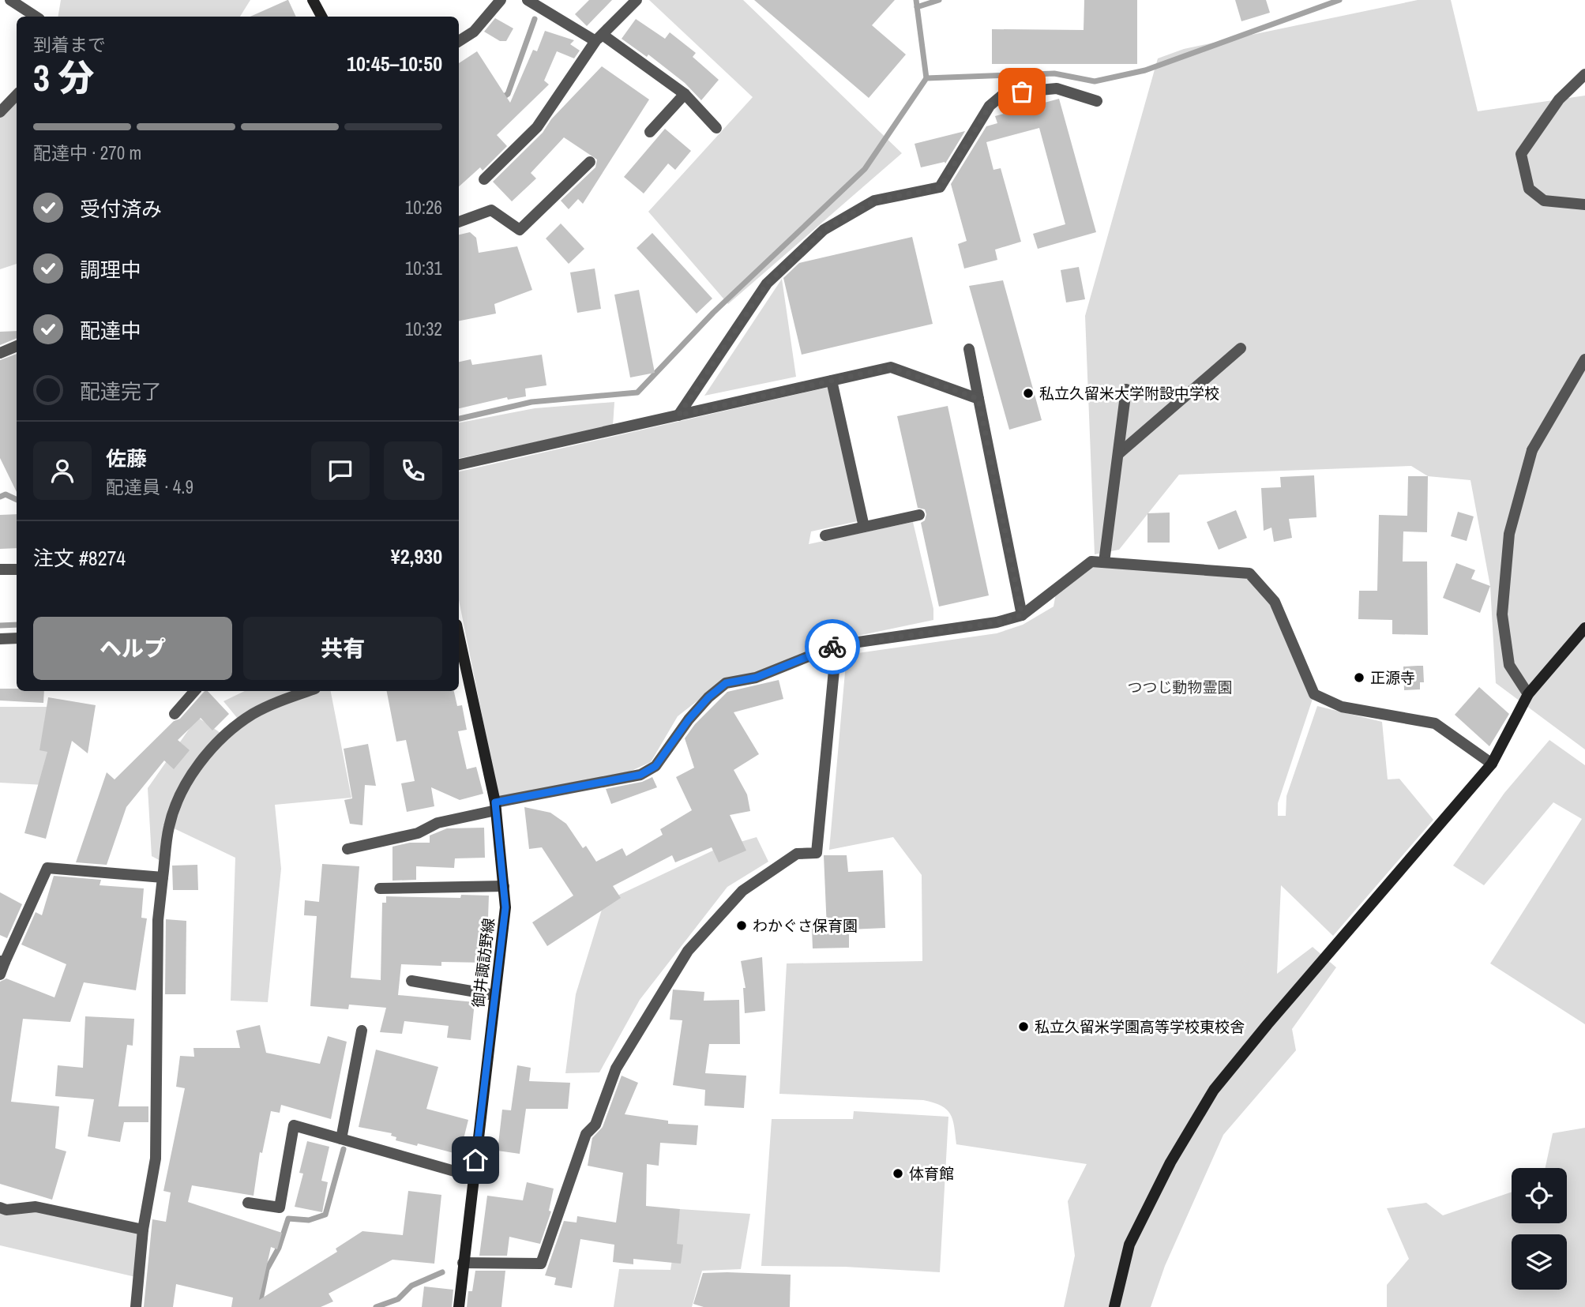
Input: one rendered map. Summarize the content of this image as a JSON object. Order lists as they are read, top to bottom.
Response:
{
  "streets": {
    "street": ["御井諏訪野線"]
  },
  "parks": ["つつじ動物霊園"],
  "places": [
    "私立久留米大学附設中学校",
    "正源寺",
    "わかぐさ保育園",
    "私立久留米学園高等学校東校舎",
    "体育館"
  ],
  "page": {
    "heading": ["3 分", "到着まで", "10:45–10:50"],
    "panel": [
      "佐藤",
      "配達員 · 4.9",
      "注文 #8274",
      "¥2,930"
    ],
    "bar": "配達中 · 270 m",
    "list": [
      ["受付済み", "10:26"],
      ["調理中", "10:31"],
      ["配達中", "10:32"],
      "配達完了"
    ],
    "buttons": ["ヘルプ", "共有"]
  }
}
